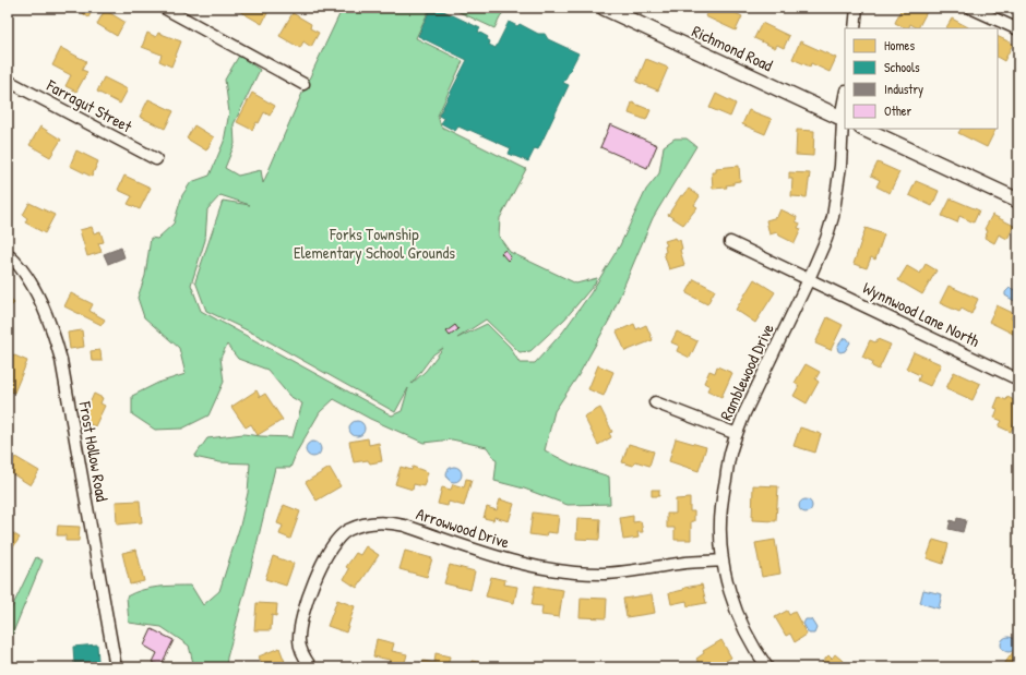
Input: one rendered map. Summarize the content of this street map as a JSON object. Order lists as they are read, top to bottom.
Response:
{
  "streets": {
    "street": [
      "Richmond Road",
      "Farragut Street",
      "Wynnwood Lane North",
      "Ramblewood Drive",
      "Frost Hollow Road",
      "Arrowwood Drive"
    ]
  },
  "crossings": [
    ["Richmond Road", "Ramblewood Drive"],
    ["Wynnwood Lane North", "Ramblewood Drive"],
    ["Ramblewood Drive", "Arrowwood Drive"]
  ],
  "parks": ["Forks Township Elementary School Grounds"],
  "legend": [
    "Homes",
    "Schools",
    "Industry",
    "Other"
  ]
}
